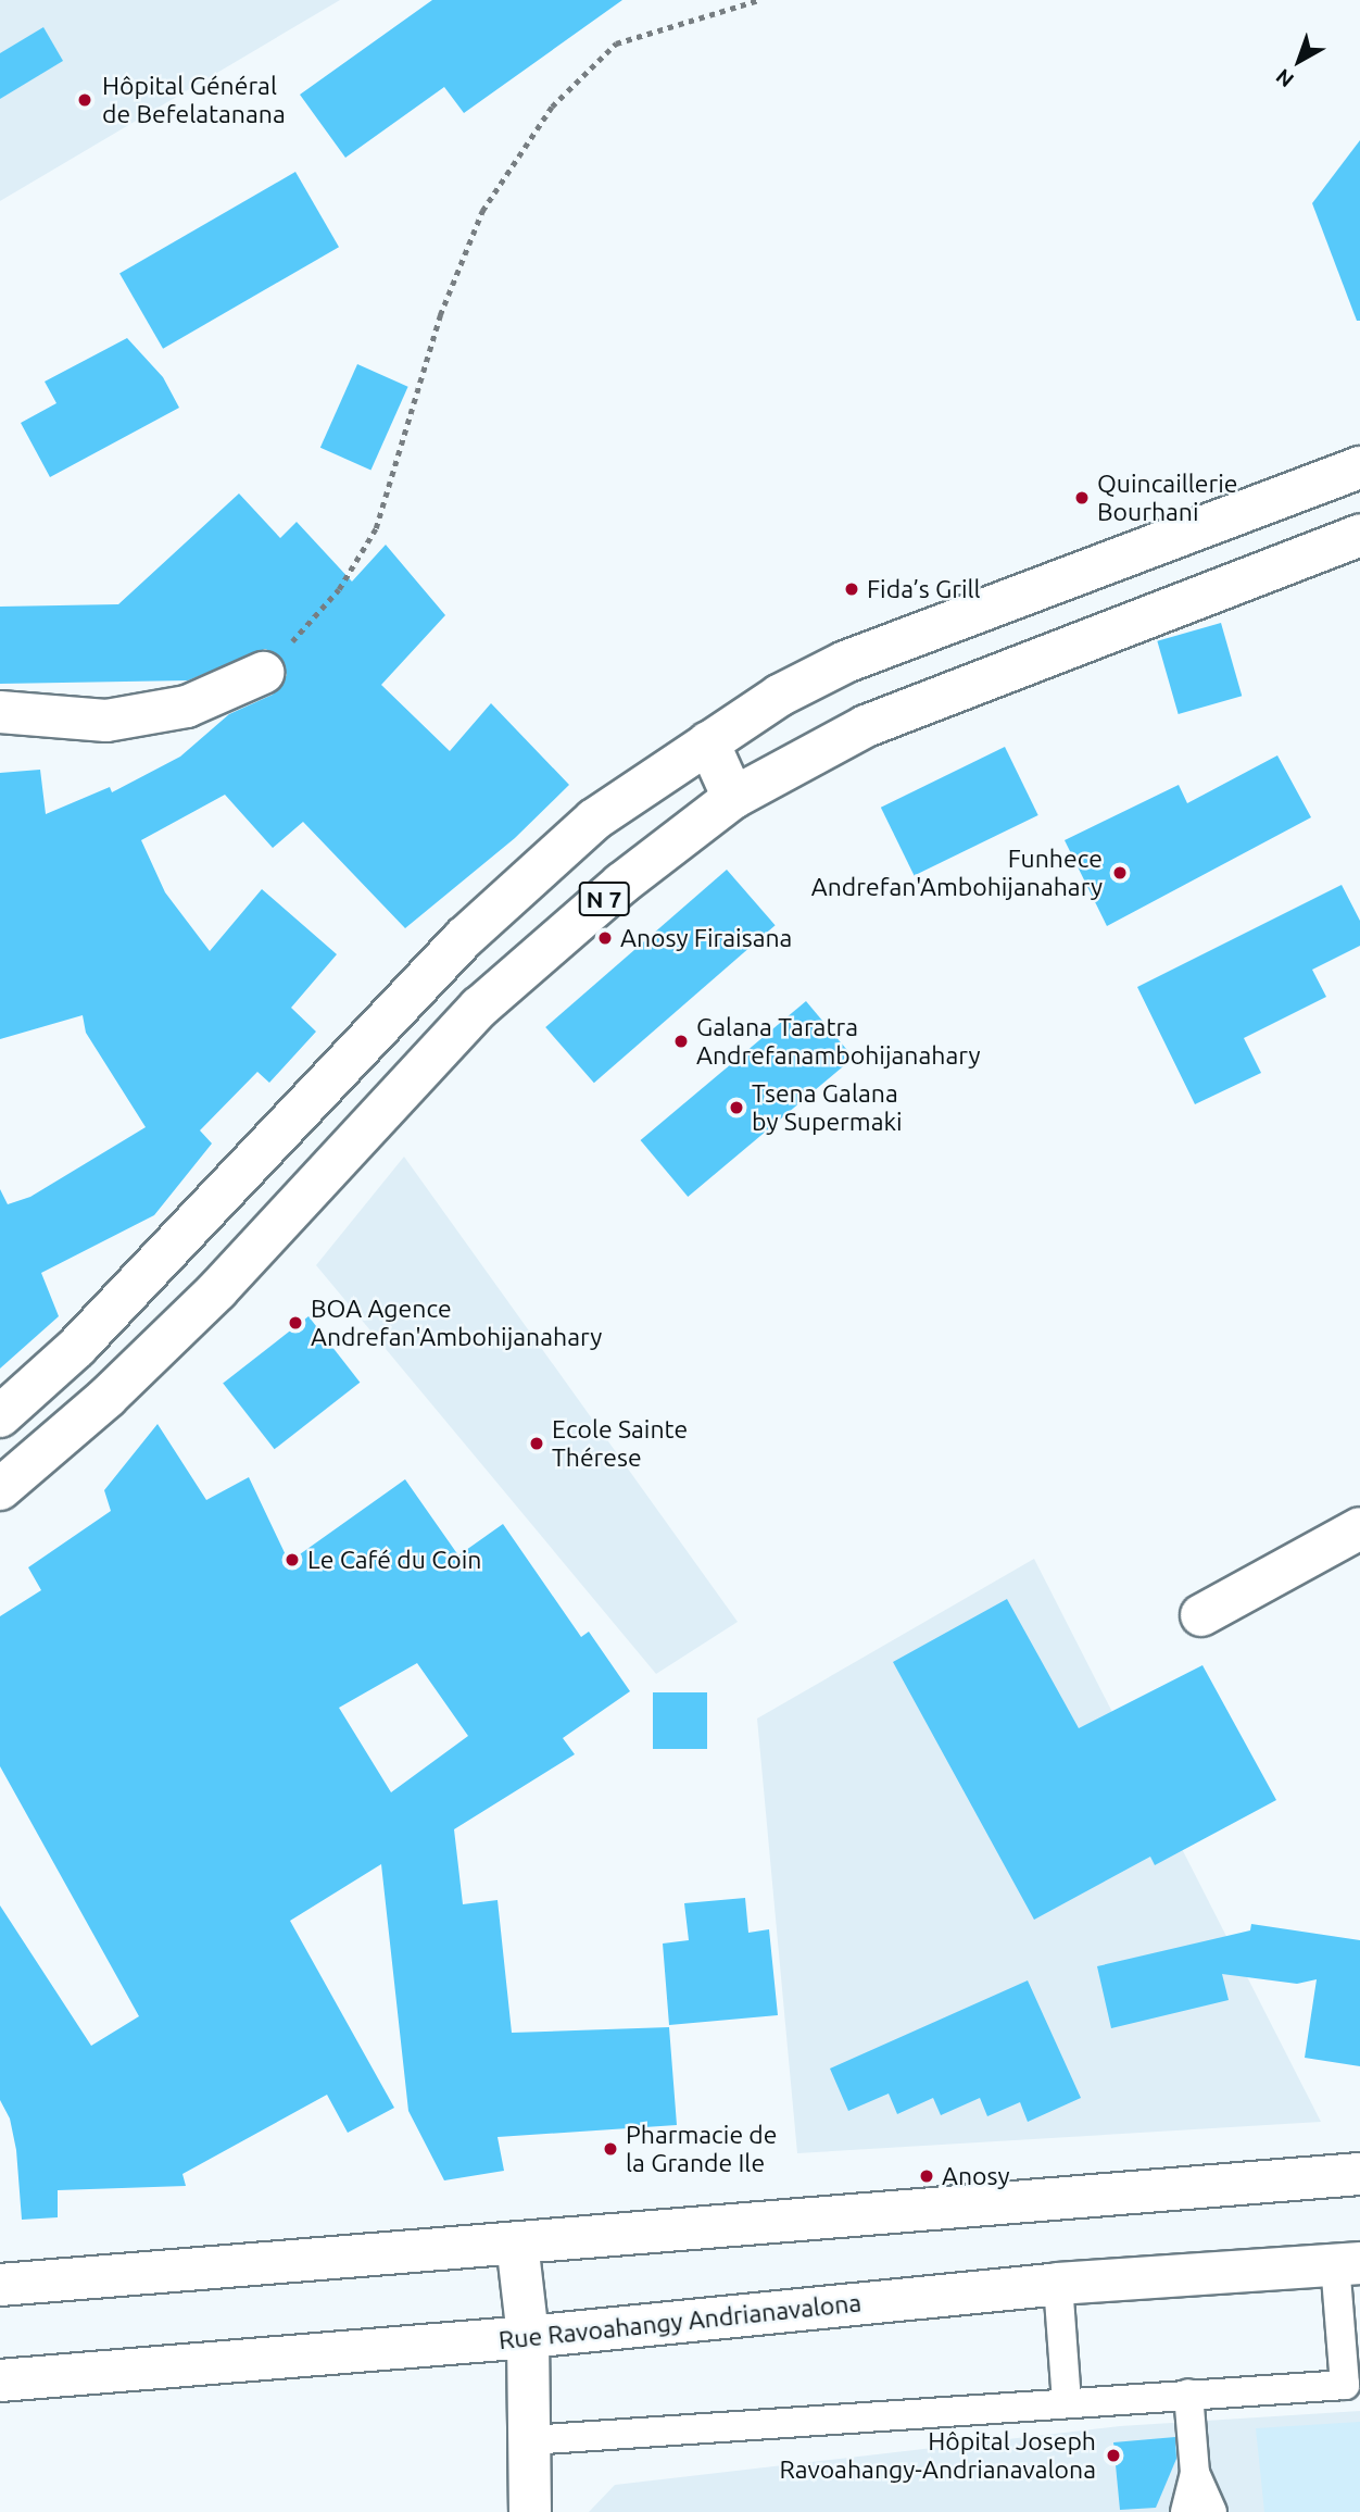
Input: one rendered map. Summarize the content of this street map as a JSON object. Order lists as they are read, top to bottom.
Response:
{
  "streets": {
    "main road": ["N 7", "Rue Ravoahangy Andrianavalona"]
  },
  "places": [
    "Hôpital Général de Befelatanana",
    "Quincaillerie Bourhani",
    "Fida’s Grill",
    "Funhece Andrefan'Ambohijanahary",
    "Anosy Firaisana",
    "Galana Taratra Andrefanambohijanahary",
    "Tsena Galana by Supermaki",
    "BOA Agence Andrefan'Ambohijanahary",
    "Ecole Sainte Thérese",
    "Le Café du Coin",
    "Pharmacie de la Grande Ile",
    "Anosy",
    "Hôpital Joseph Ravoahangy-Andrianavalona"
  ],
  "north": "bottom left"
}
